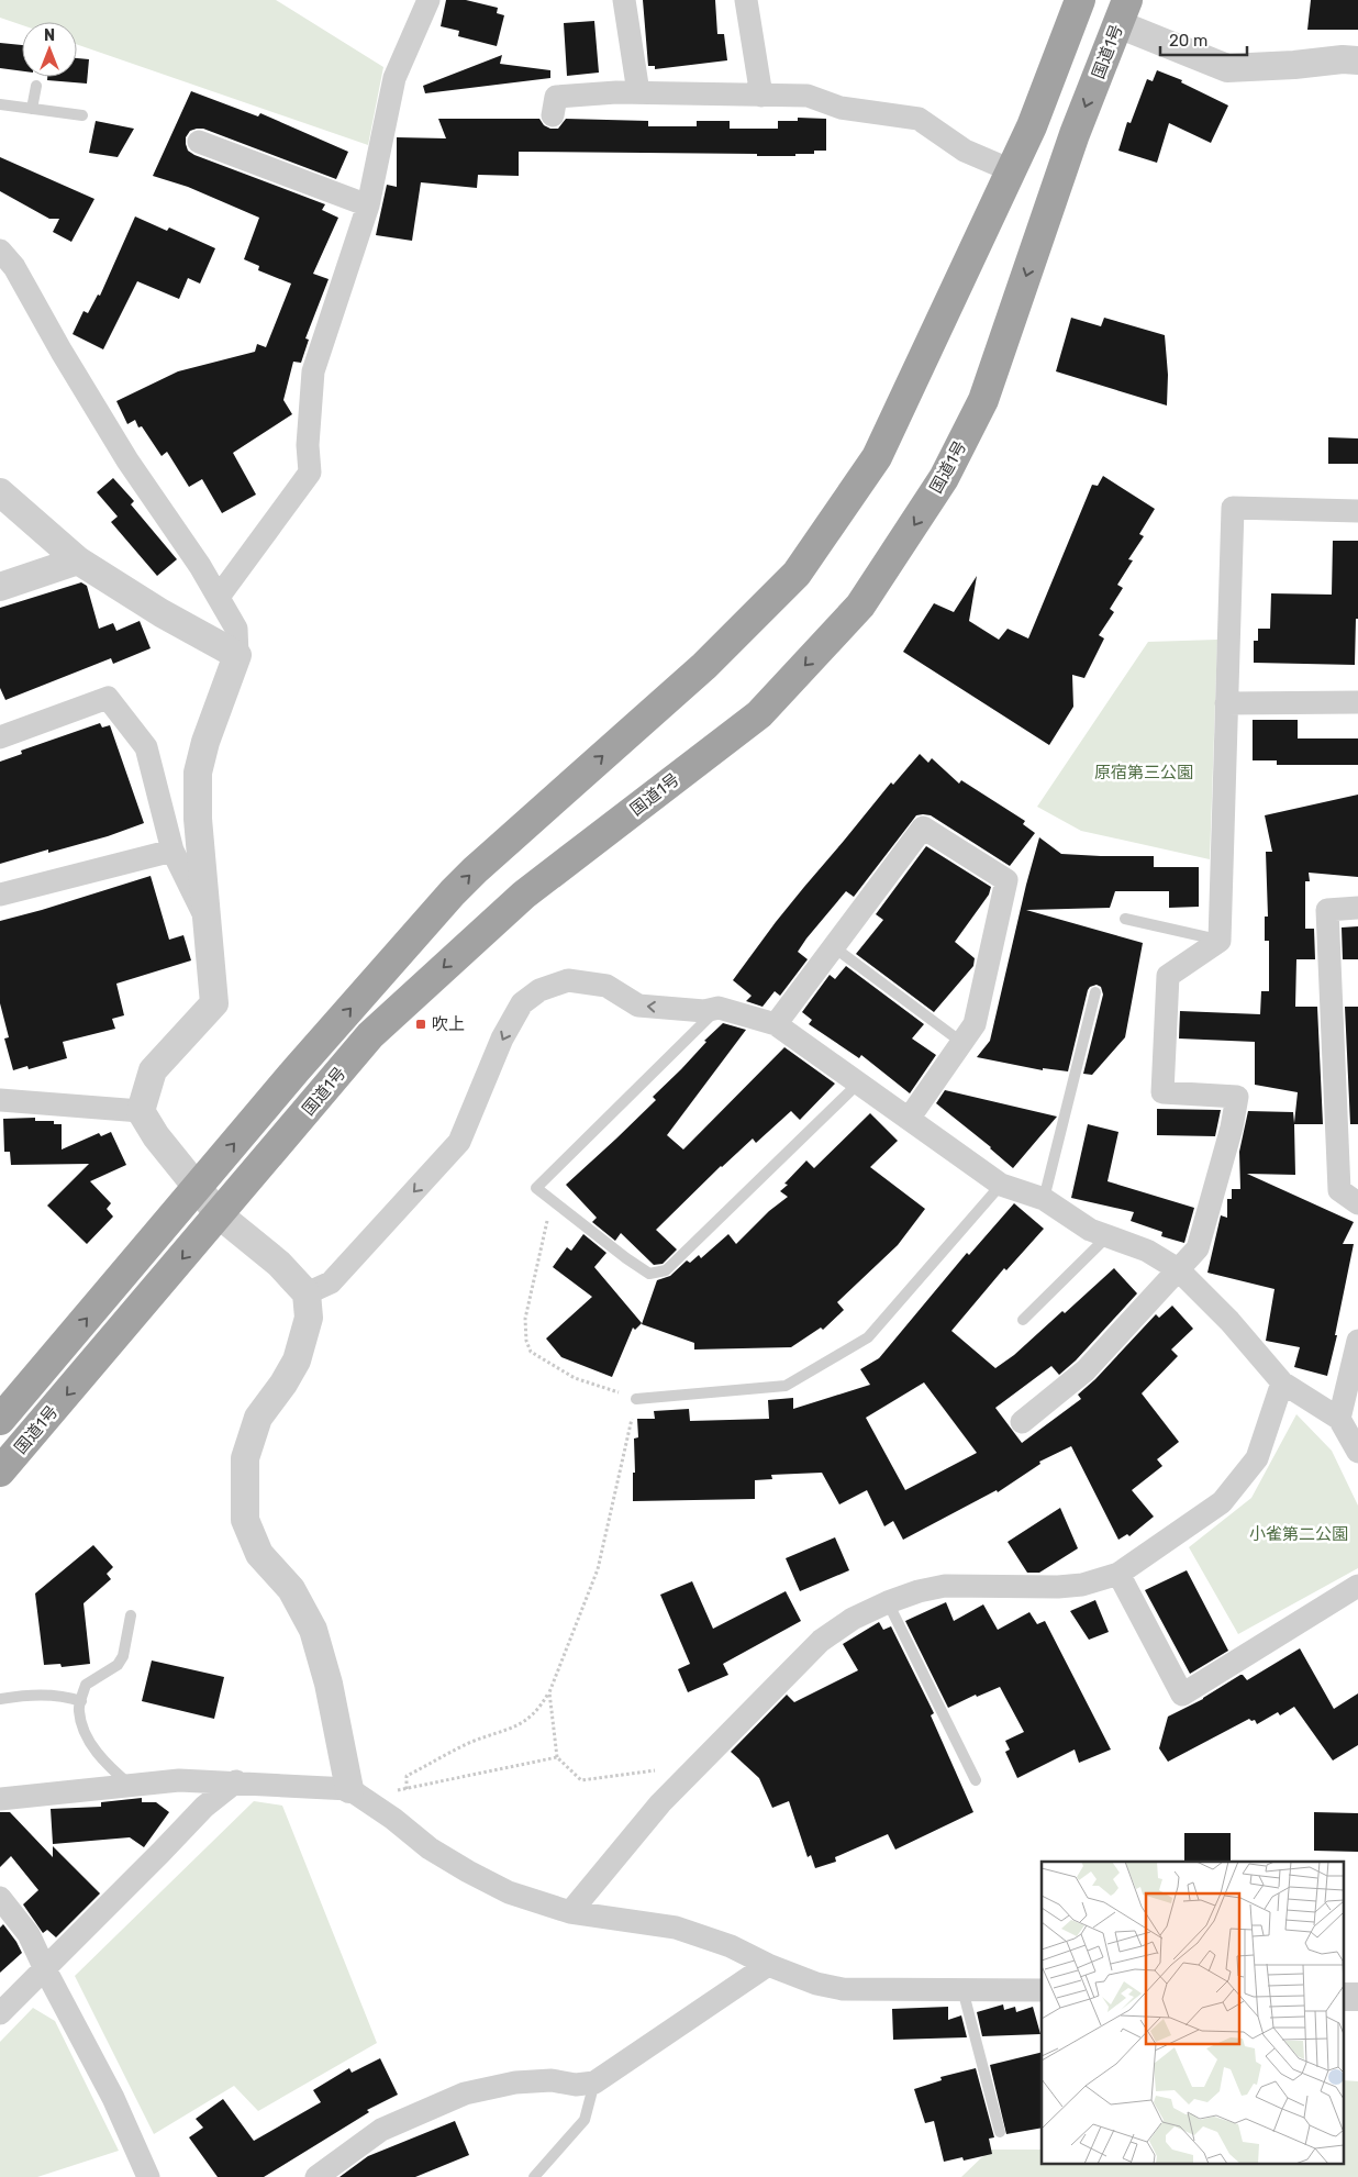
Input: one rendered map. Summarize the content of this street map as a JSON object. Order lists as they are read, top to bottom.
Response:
{
  "streets": {
    "highway": ["国道1号"]
  },
  "parks": ["原宿第三公園", "小雀第二公園"],
  "places": {
    "transit": ["吹上"]
  },
  "scale_bar": "20 m",
  "north": "top"
}
